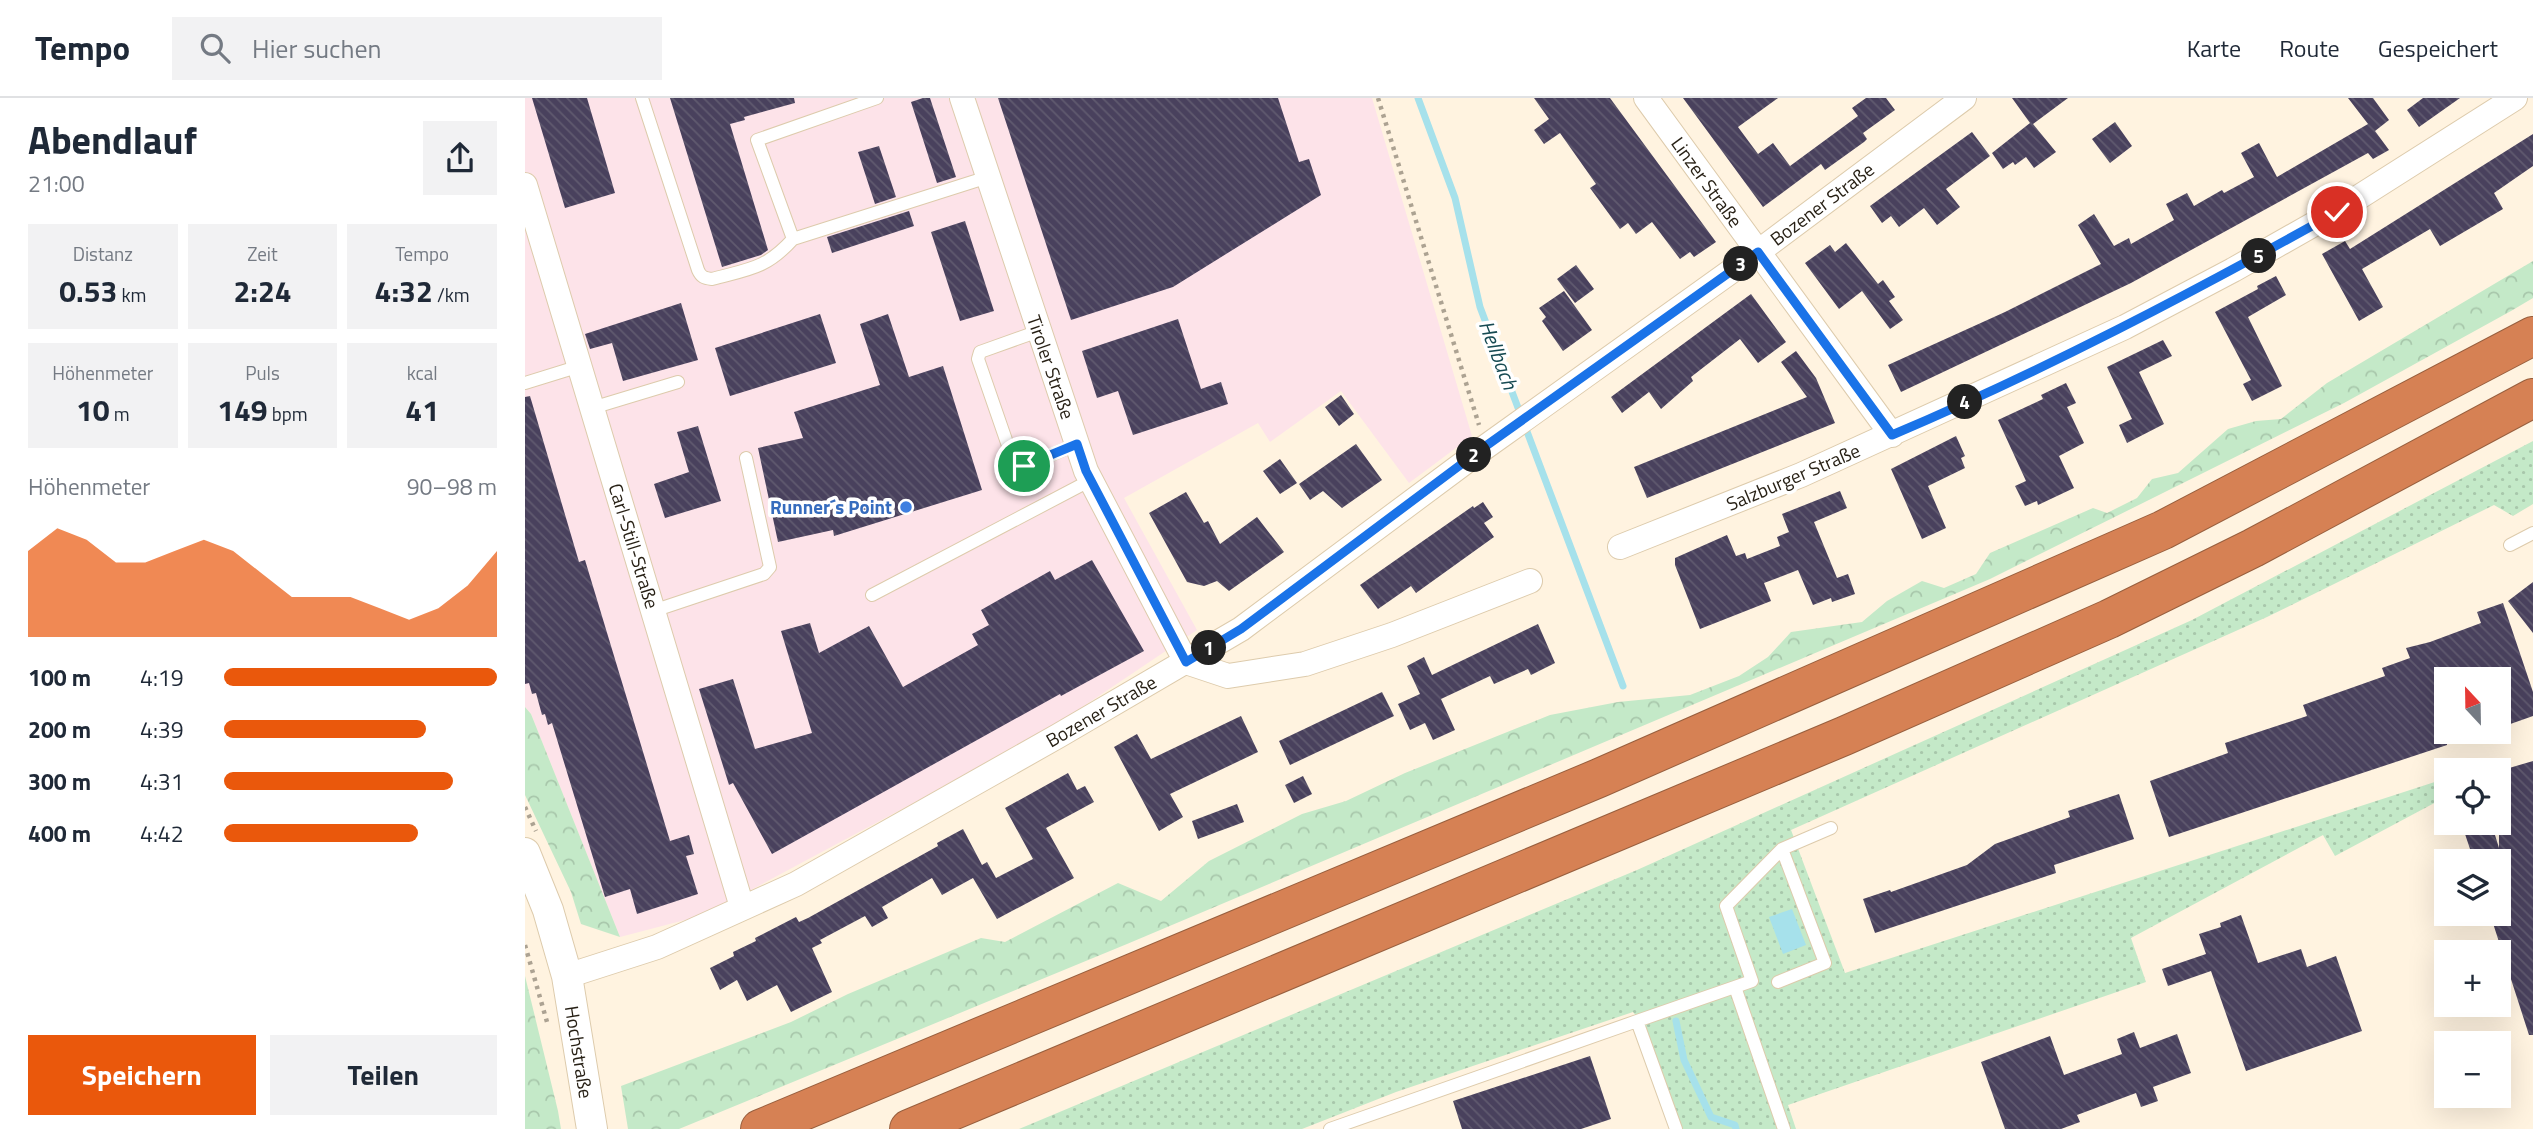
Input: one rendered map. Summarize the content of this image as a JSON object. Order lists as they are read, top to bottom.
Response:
{
  "streets": {
    "street": [
      "Linzer Straße",
      "Bozener Straße",
      "Tiroler Straße",
      "Salzburger Straße",
      "Carl-Still-Straße",
      "Hochstraße"
    ]
  },
  "crossings": [
    ["Linzer Straße", "Bozener Straße"],
    ["Linzer Straße", "Salzburger Straße"],
    ["Bozener Straße", "Tiroler Straße"],
    ["Bozener Straße", "Carl-Still-Straße"],
    ["Bozener Straße", "Hochstraße"]
  ],
  "water": ["Hellbach"],
  "places": ["Runner´s Point"],
  "north": "top",
  "page": {
    "header": "Tempo",
    "search": "Hier suchen",
    "nav": ["Karte", "Route", "Gespeichert"],
    "heading": ["Abendlauf", "21:00"],
    "stats": [
      ["Distanz", "0.53 km"],
      ["Zeit", "2:24"],
      ["Tempo", "4:32 /km"],
      ["Höhenmeter", "10 m"],
      ["Puls", "149 bpm"],
      ["kcal", "41"]
    ],
    "pins": [
      "5",
      "3",
      "4",
      "2",
      "1"
    ],
    "chart": ["Höhenmeter", "90–98 m"],
    "list": [
      {
        "name": "100 m",
        "note": "4:19"
      },
      {
        "name": "200 m",
        "note": "4:39"
      },
      {
        "name": "300 m",
        "note": "4:31"
      },
      {
        "name": "400 m",
        "note": "4:42"
      }
    ],
    "map_buttons": ["+", "−"],
    "buttons": ["Speichern", "Teilen"]
  }
}
